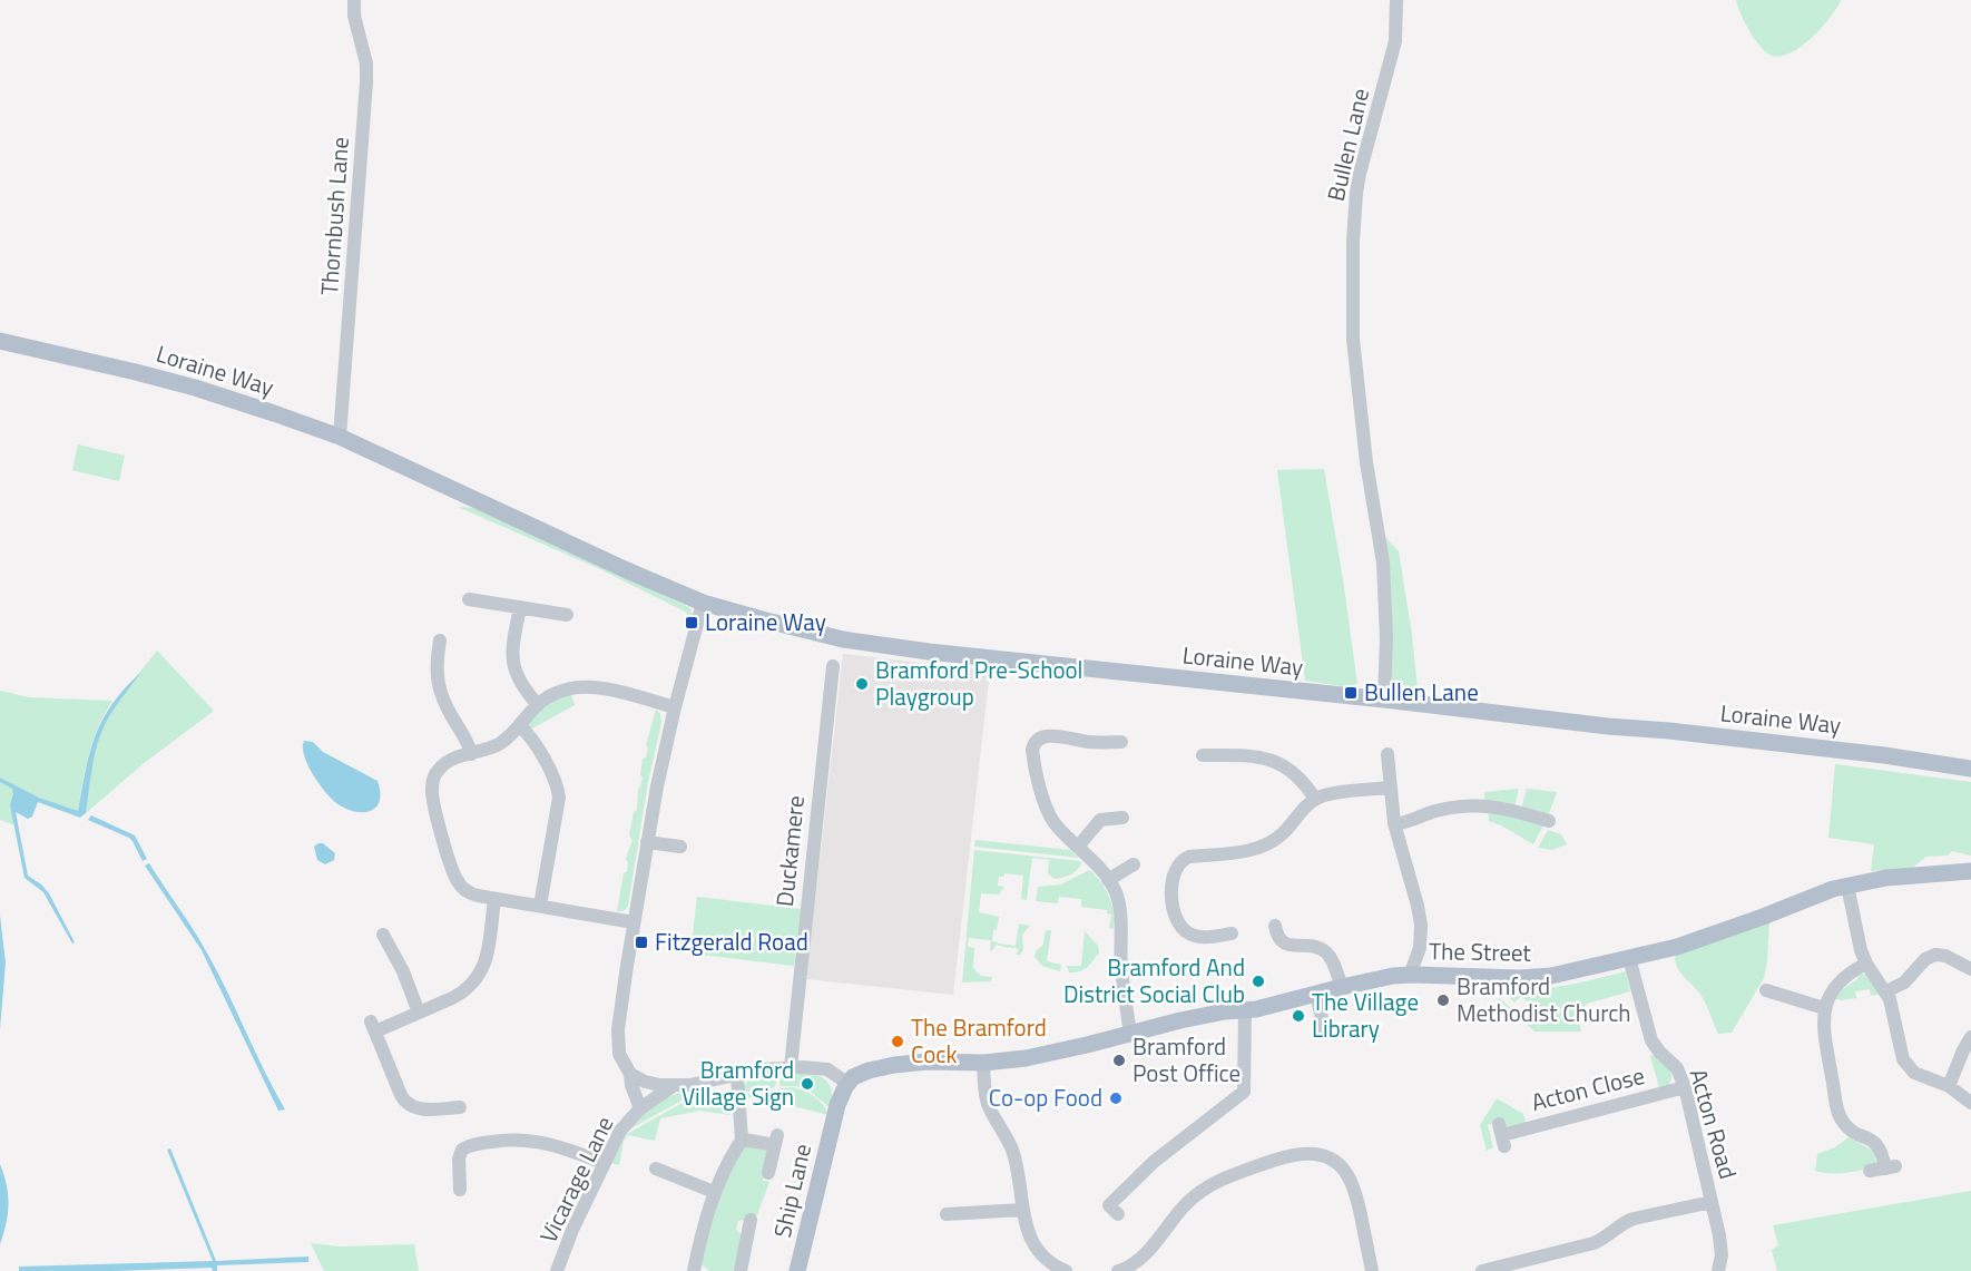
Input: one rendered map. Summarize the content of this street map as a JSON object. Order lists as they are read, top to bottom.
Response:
{
  "streets": {
    "main road": ["Loraine Way", "The Street", "Ship Lane"],
    "street": [
      "Bullen Lane",
      "Thornbush Lane",
      "Duckamere",
      "Acton Close",
      "Acton Road",
      "Vicarage Lane"
    ]
  },
  "crossings": [
    ["Bullen Lane", "Loraine Way"],
    ["Thornbush Lane", "Loraine Way"],
    ["The Street", "Acton Road"],
    ["Acton Close", "Acton Road"]
  ],
  "places": {
    "transit": ["Loraine Way", "Bullen Lane", "Fitzgerald Road"],
    "other": [
      "Bramford Pre-School Playgroup",
      "Bramford And District Social Club",
      "Bramford Methodist Church",
      "The Village Library",
      "The Bramford Cock",
      "Bramford Post Office",
      "Bramford Village Sign",
      "Co-op Food"
    ]
  }
}
